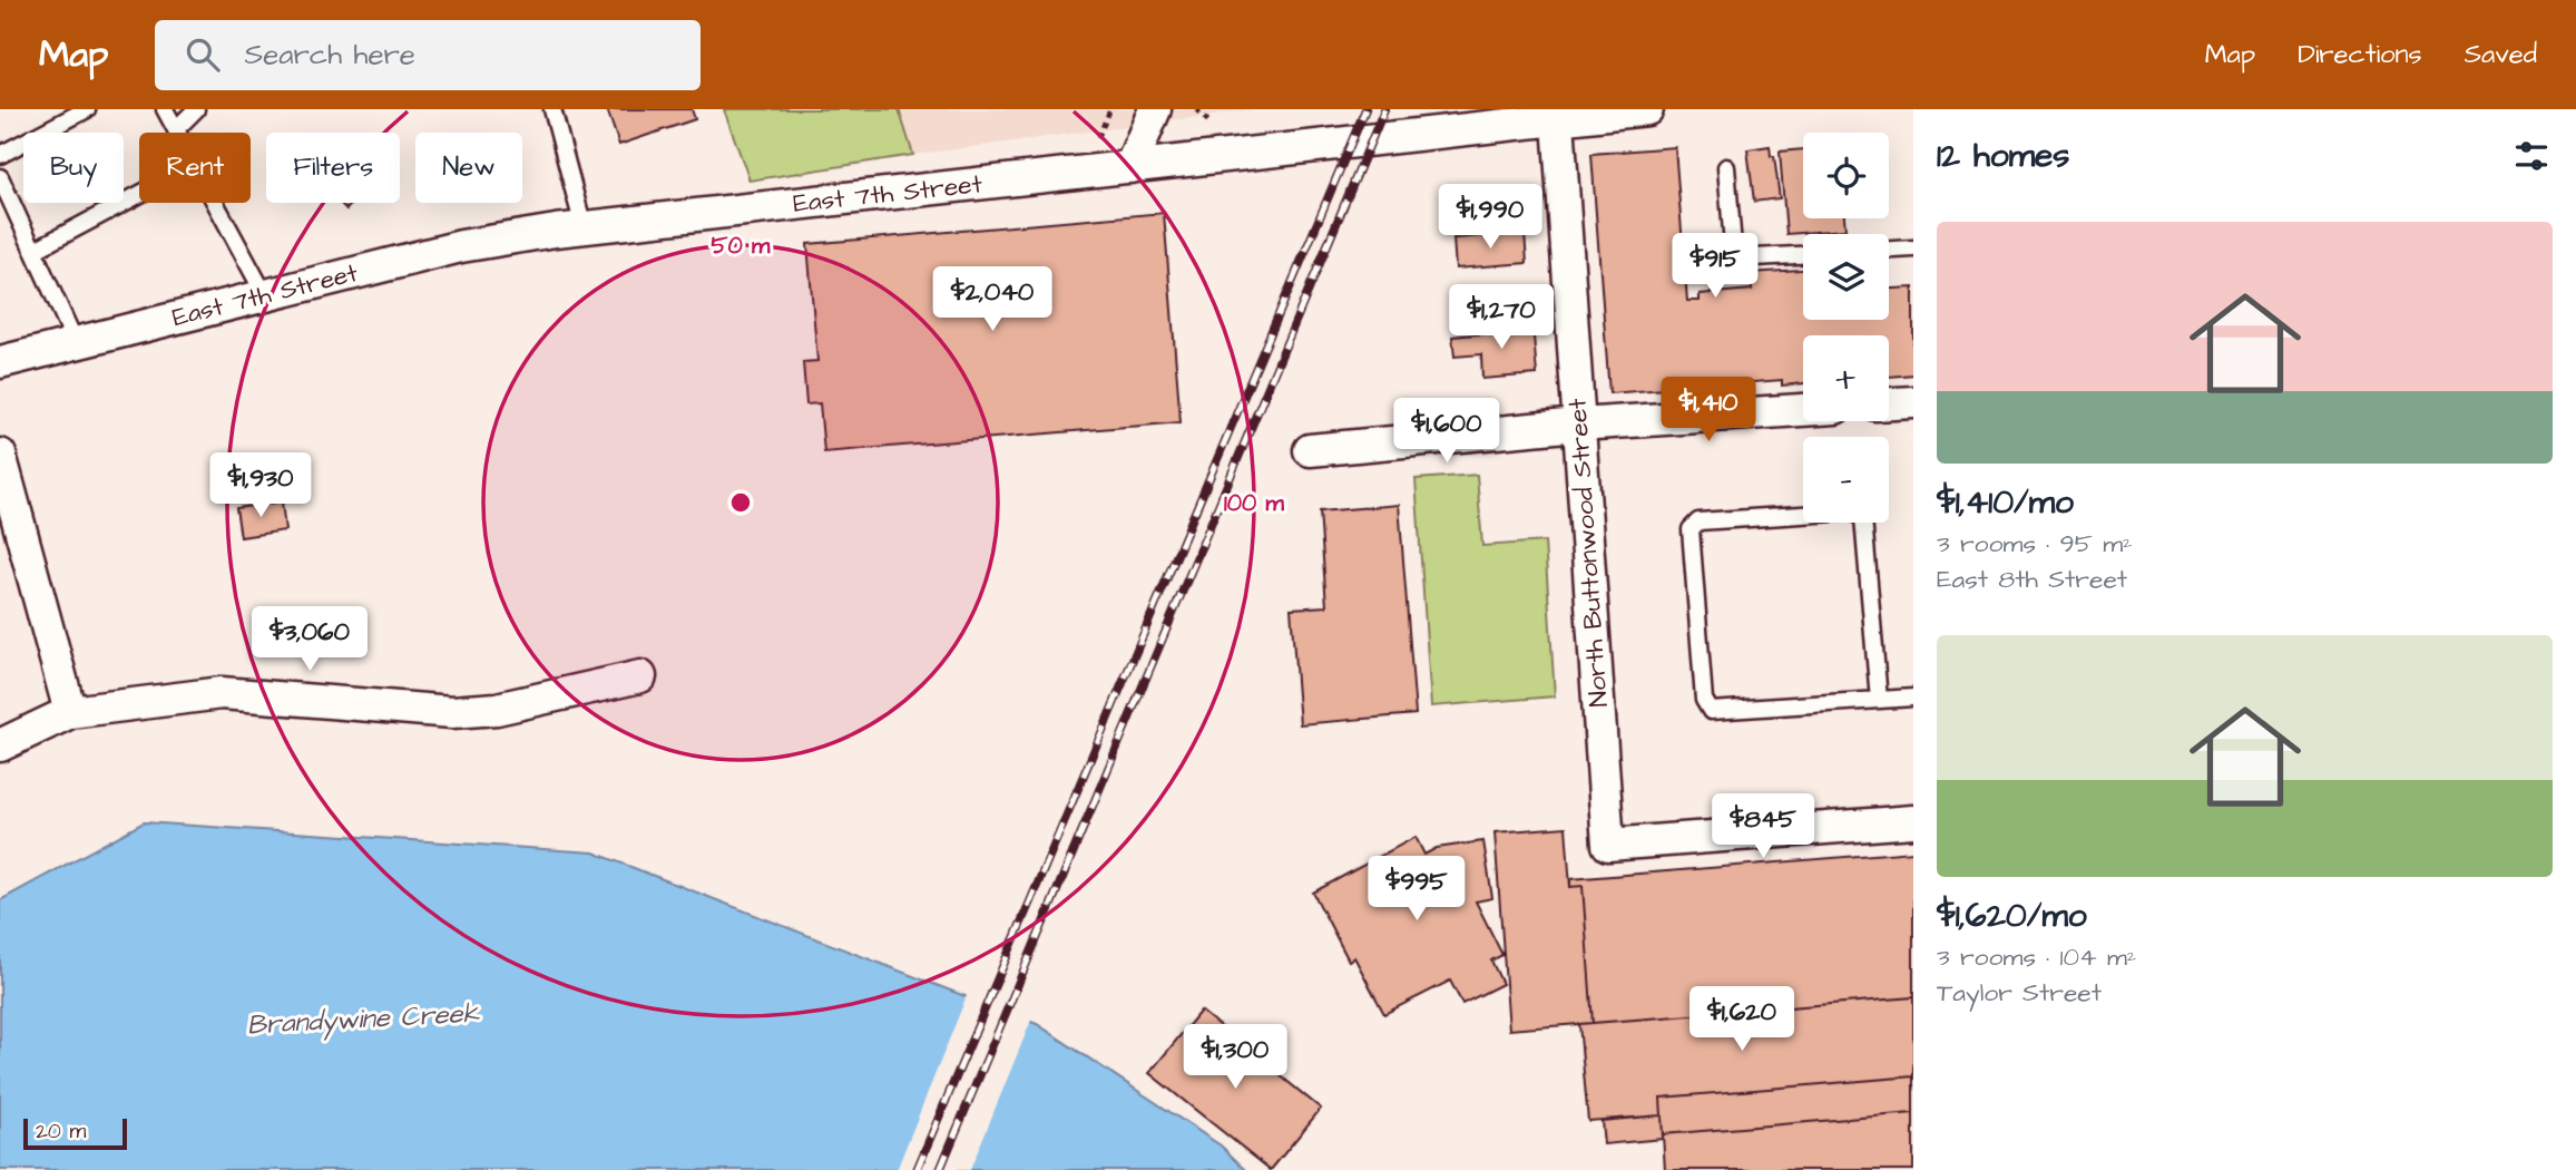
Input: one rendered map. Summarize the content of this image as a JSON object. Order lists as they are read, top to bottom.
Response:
{
  "streets": {
    "street": ["East 7th Street", "North Buttonwood Street"]
  },
  "crossings": [
    ["East 7th Street", "North Buttonwood Street"]
  ],
  "water": ["Brandywine Creek"],
  "scale_bar": "20 m",
  "page": {
    "header": "Map",
    "search": "Search here",
    "nav": ["Map", "Directions", "Saved"],
    "heading": "12 homes",
    "map_buttons": ["+", "−"],
    "chip": [
      "Buy",
      "Rent",
      "Filters",
      "New"
    ],
    "price": [
      "$1,990",
      "$915",
      "$2,040",
      "$1,270",
      "$1,410",
      "$1,600",
      "$1,930",
      "$3,060",
      "$845",
      "$995",
      "$1,620",
      "$1,300"
    ],
    "list": [
      {
        "name": "$1,410/mo",
        "note": "3 rooms · 95 m² · East 8th Street"
      },
      {
        "name": "$1,620/mo",
        "note": "3 rooms · 104 m² · Taylor Street"
      }
    ],
    "scale": "20 m"
  },
  "rings": ["50 m", "100 m"]
}
